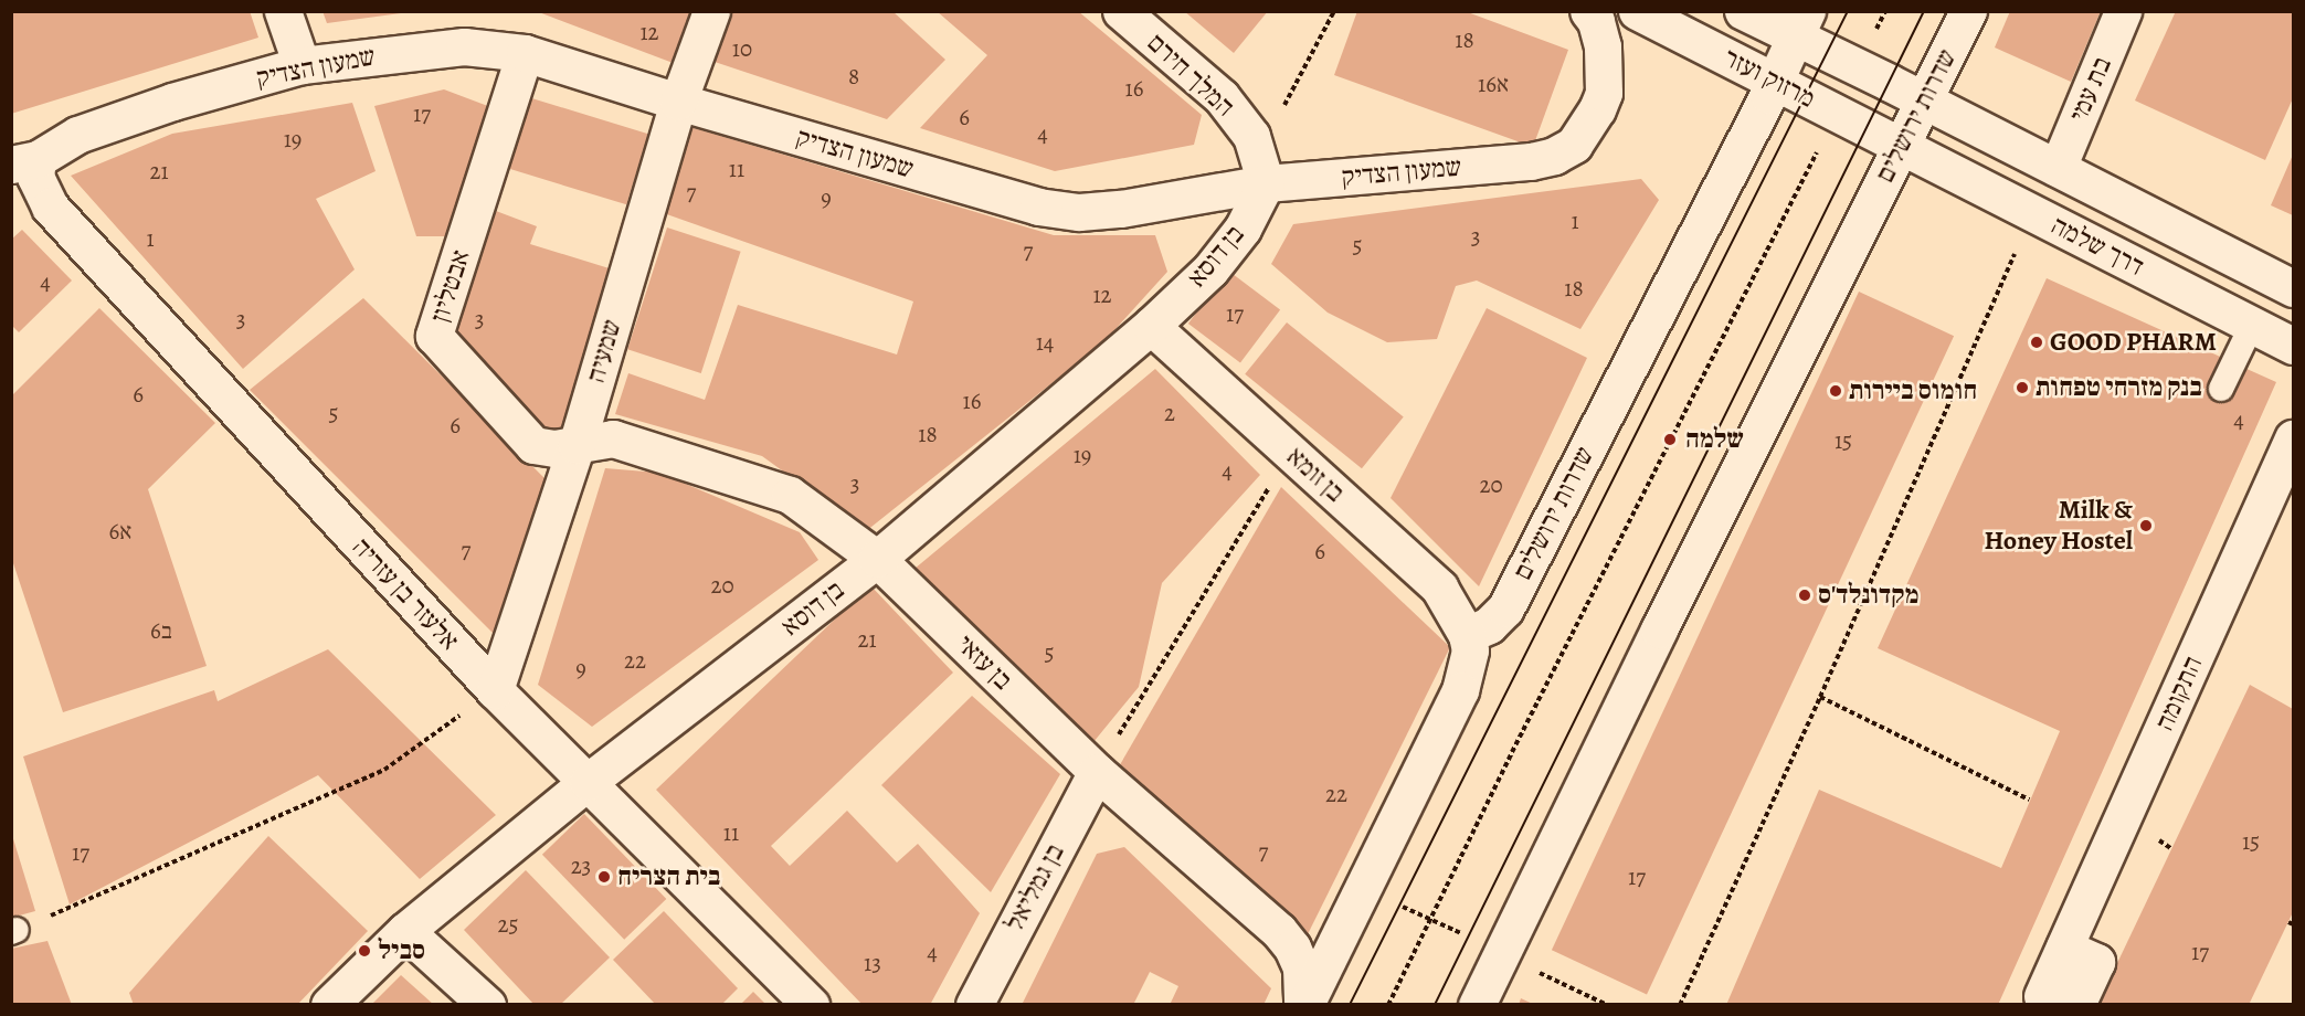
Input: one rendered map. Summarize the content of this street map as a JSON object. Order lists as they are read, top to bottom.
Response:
{
  "streets": {
    "street": [
      "שמעון הצדיק",
      "המלך חירם",
      "מרזוק ועזר",
      "בת עמי",
      "שדרות ירושלים",
      "דרך שלמה",
      "בן דוסא",
      "אבטליון",
      "שמעיה",
      "בן זומא",
      "אלעזר בן עזריה",
      "בן עזאי",
      "התקומה",
      "בן גמליאל"
    ]
  },
  "crossings": [
    ["שמעון הצדיק", "המלך חירם"],
    ["שמעון הצדיק", "בן דוסא"],
    ["שמעון הצדיק", "אבטליון"],
    ["שמעון הצדיק", "שמעיה"],
    ["שמעון הצדיק", "אלעזר בן עזריה"],
    ["המלך חירם", "בן דוסא"],
    ["מרזוק ועזר", "שדרות ירושלים"],
    ["מרזוק ועזר", "דרך שלמה"],
    ["בת עמי", "דרך שלמה"],
    ["שדרות ירושלים", "דרך שלמה"],
    ["שדרות ירושלים", "בן זומא"],
    ["בן דוסא", "בן זומא"],
    ["בן דוסא", "אלעזר בן עזריה"],
    ["בן דוסא", "בן עזאי"],
    ["אבטליון", "שמעיה"],
    ["אבטליון", "בן עזאי"],
    ["שמעיה", "אלעזר בן עזריה"],
    ["שמעיה", "בן עזאי"],
    ["בן עזאי", "בן גמליאל"]
  ],
  "places": [
    "GOOD PHARM",
    "בנק מזרחי טפחות",
    "חומוס ביירות",
    "שלמה",
    "Milk & Honey Hostel",
    "מקדונלד'ס",
    "בית הצריח",
    "סביל"
  ],
  "house_numbers": [
    "12",
    "18",
    "10",
    "8",
    "16א",
    "16",
    "17",
    "6",
    "4",
    "19",
    "11",
    "21",
    "7",
    "9",
    "1",
    "3",
    "1",
    "5",
    "7",
    "4",
    "18",
    "12",
    "17",
    "3",
    "3",
    "14",
    "6",
    "16",
    "5",
    "2",
    "4",
    "6",
    "18",
    "15",
    "19",
    "4",
    "3",
    "20",
    "6א",
    "7",
    "6",
    "20",
    "6ב",
    "21",
    "5",
    "22",
    "9",
    "22",
    "11",
    "15",
    "7",
    "17",
    "23",
    "17",
    "25",
    "4",
    "17",
    "13"
  ]
}
